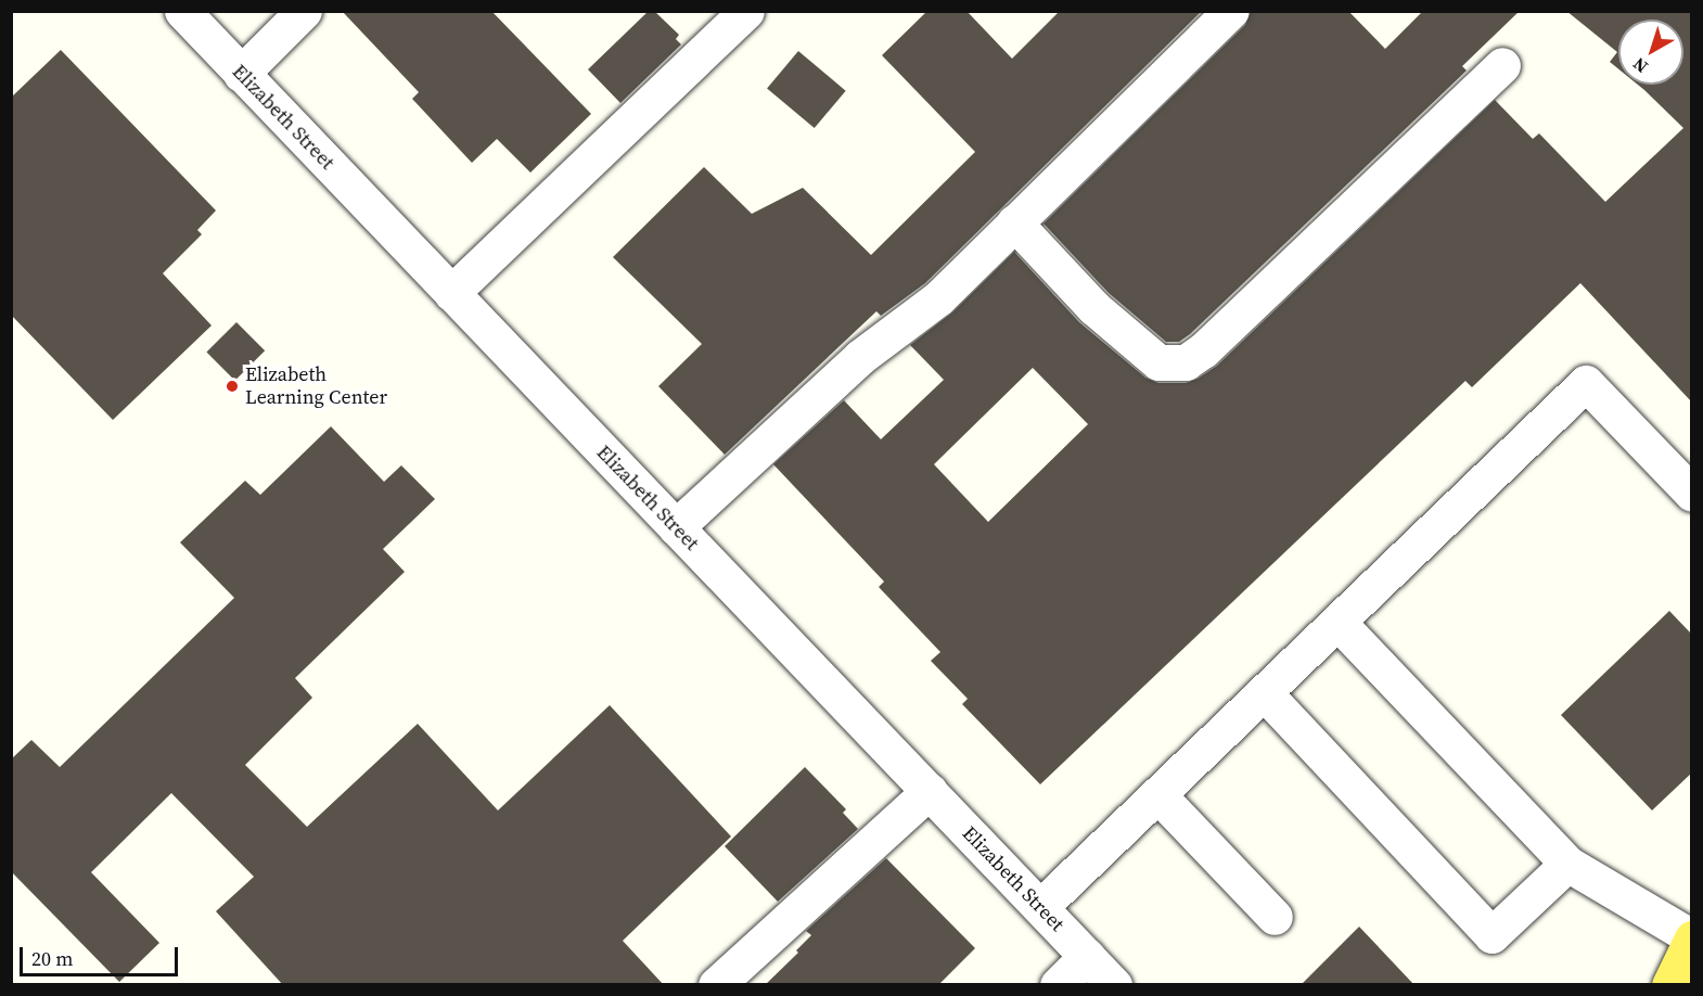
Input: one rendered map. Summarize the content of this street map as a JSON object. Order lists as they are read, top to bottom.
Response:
{
  "streets": {
    "street": ["Elizabeth Street"]
  },
  "places": ["Elizabeth Learning Center"],
  "scale_bar": "20 m",
  "north": "bottom left"
}
